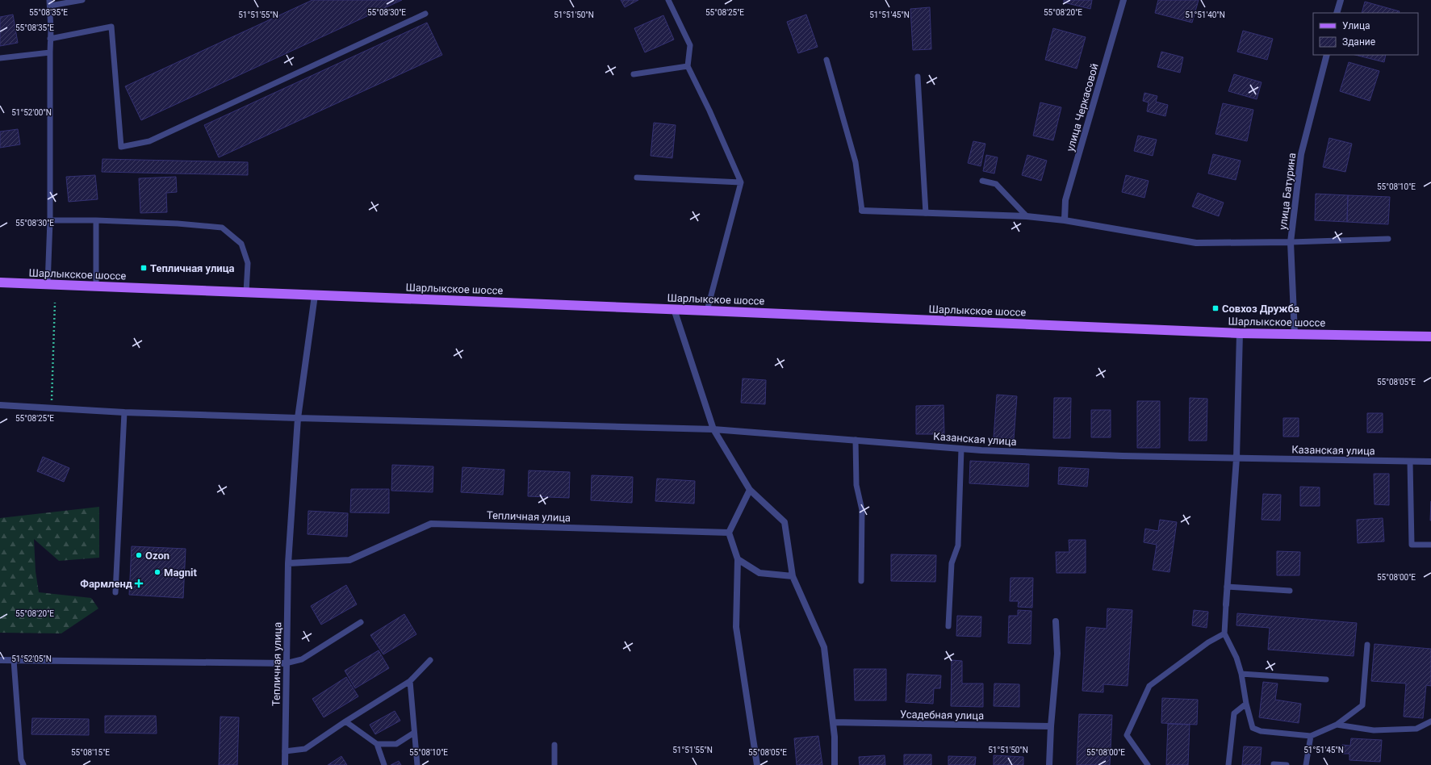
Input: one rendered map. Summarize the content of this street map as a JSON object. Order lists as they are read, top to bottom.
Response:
{
  "streets": {
    "main road": ["Шарлыкское шоссе"],
    "street": [
      "улица Черкасовой",
      "улица Батурина",
      "Казанская улица",
      "Тепличная улица",
      "Усадебная улица"
    ]
  },
  "crossings": [
    ["улица Батурина", "Шарлыкское шоссе"],
    ["Шарлыкское шоссе", "Тепличная улица"],
    ["Казанская улица", "Тепличная улица"]
  ],
  "places": {
    "transit": ["Тепличная улица", "Совхоз Дружба"],
    "other": ["Ozon", "Magnit"],
    "health": ["Фармленд"]
  },
  "legend": ["Улица", "Здание"],
  "coordinates": [
    "55°08'35\"E",
    "55°08'30\"E",
    "55°08'25\"E",
    "55°08'20\"E",
    "51°51'55\"N",
    "51°51'40\"N",
    "51°51'50\"N",
    "51°51'45\"N",
    "51°52'00\"N",
    "55°08'10\"E",
    "55°08'05\"E",
    "55°08'00\"E",
    "51°52'05\"N",
    "55°08'15\"E"
  ]
}
